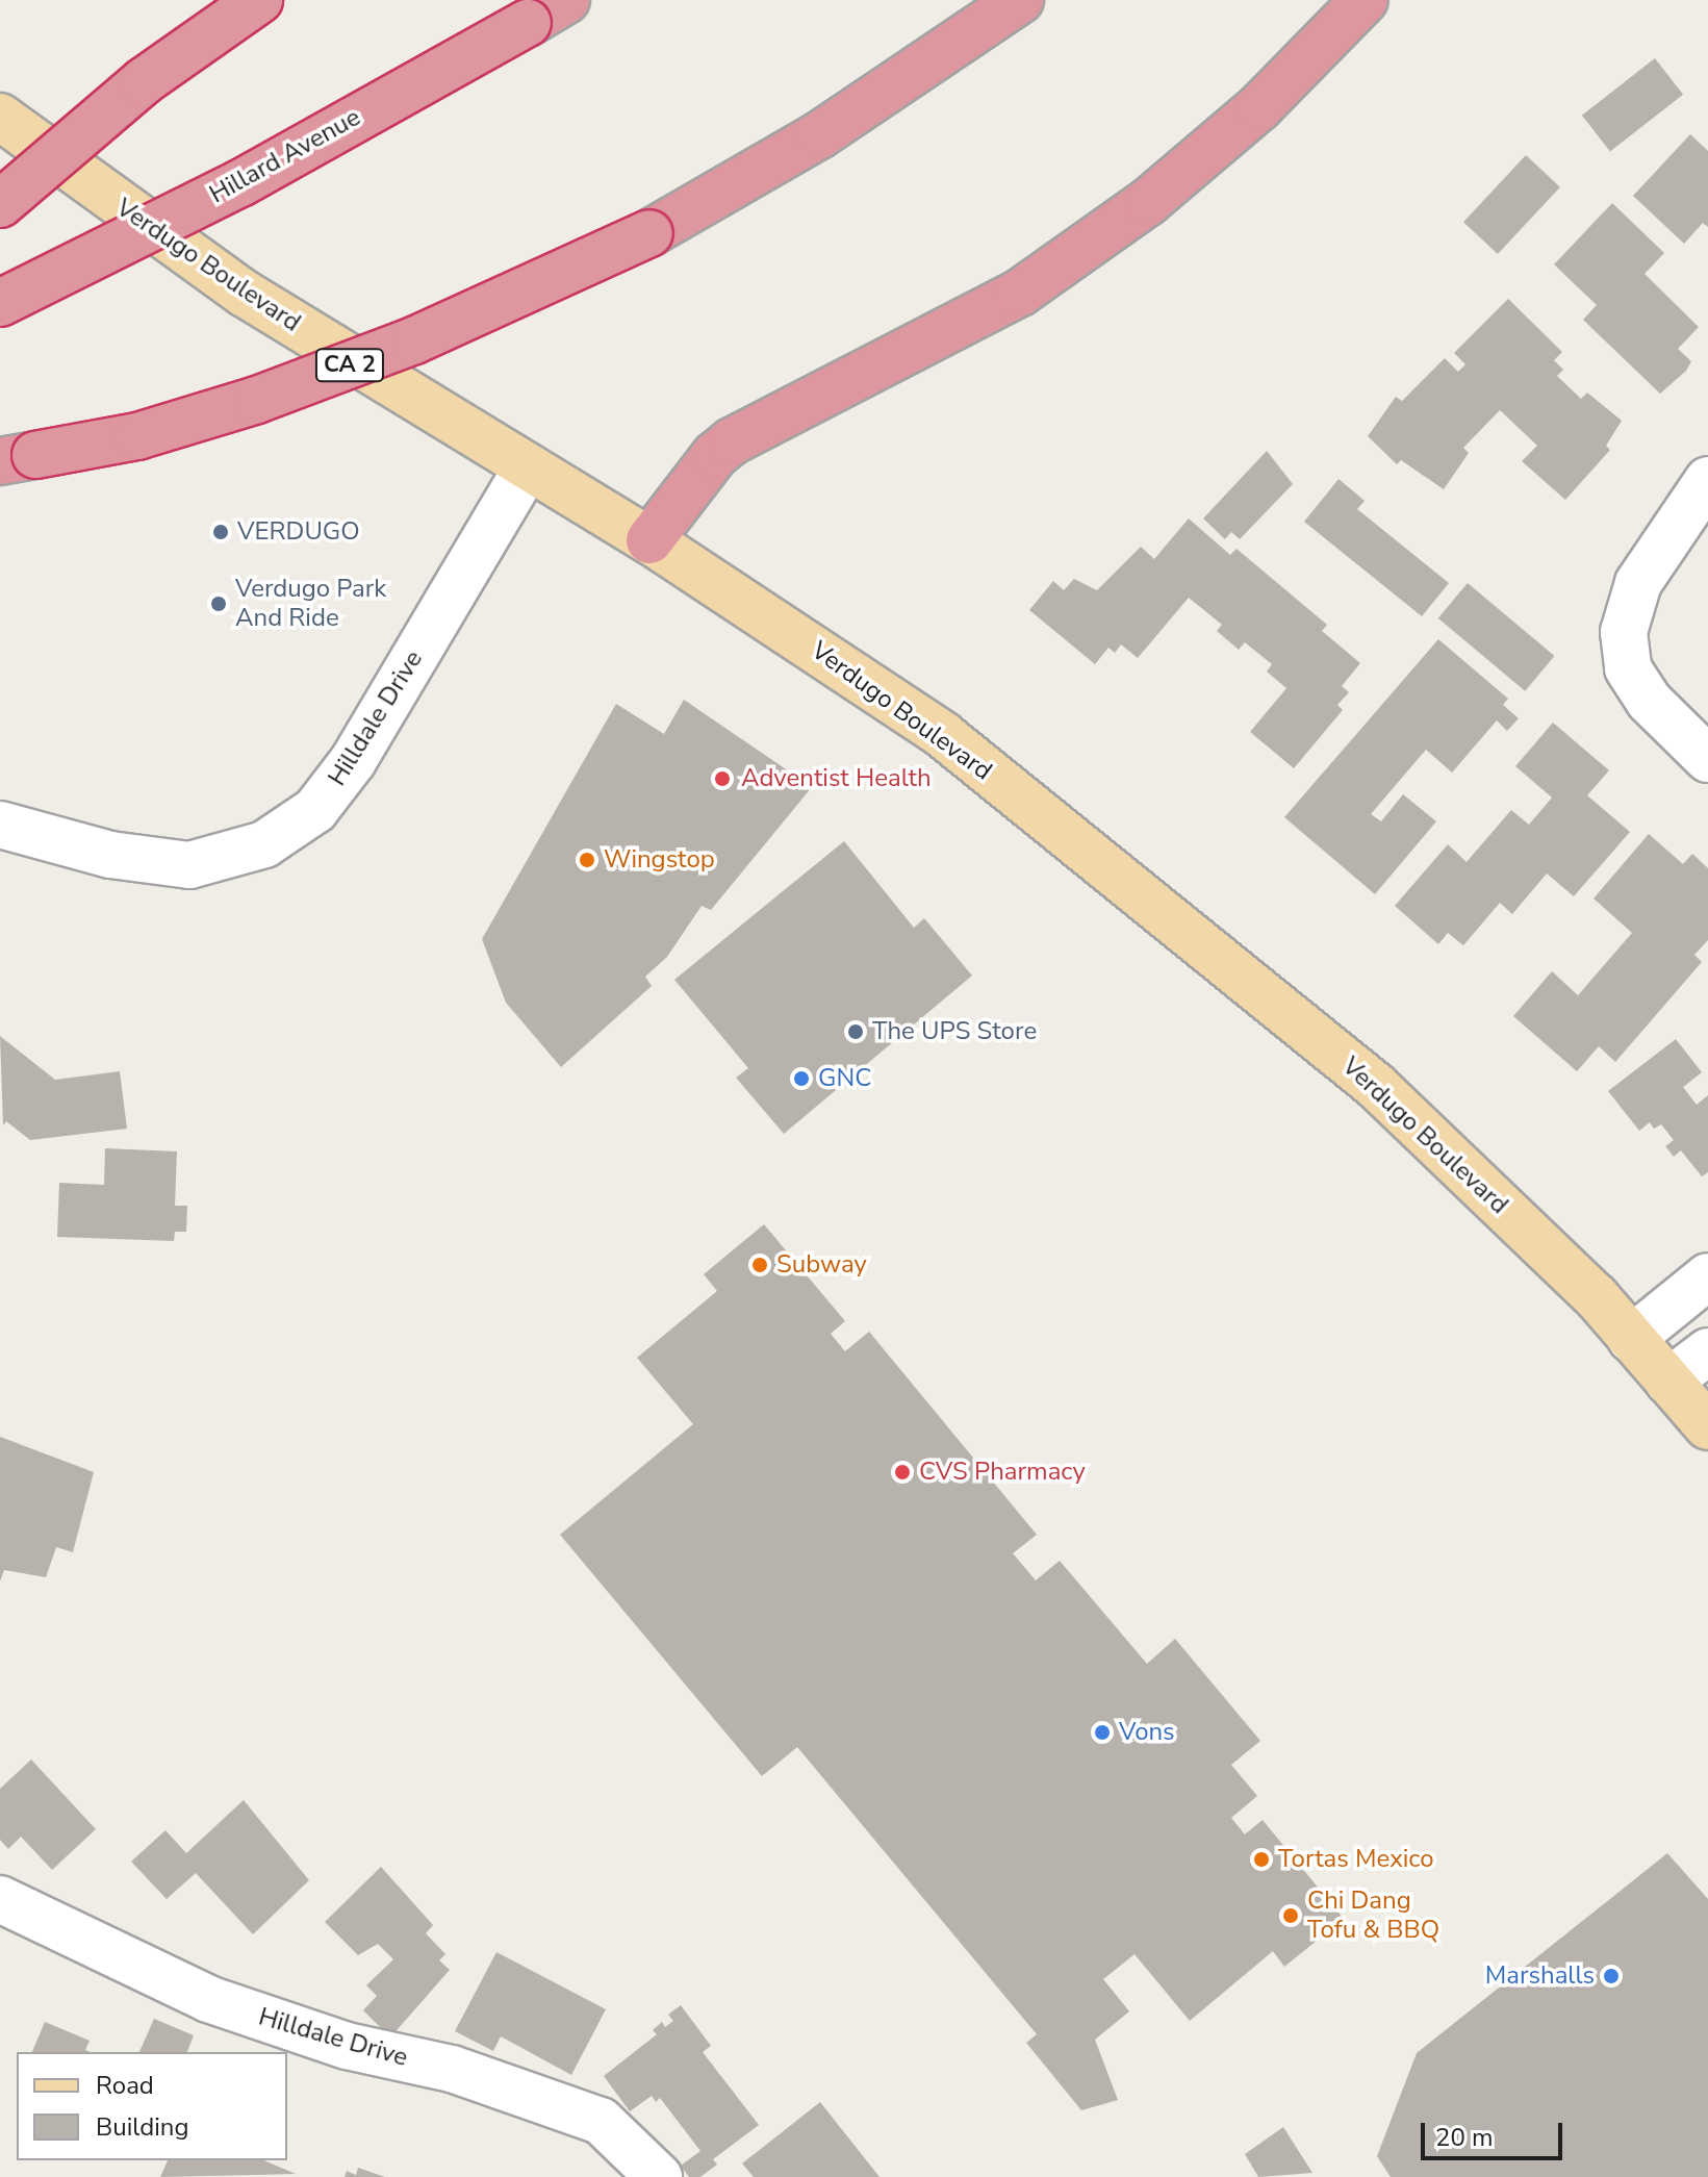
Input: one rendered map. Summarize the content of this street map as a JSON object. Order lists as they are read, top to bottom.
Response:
{
  "streets": {
    "highway": ["Hillard Avenue", "CA 2"],
    "main road": ["Verdugo Boulevard"],
    "street": ["Hilldale Drive"]
  },
  "crossings": [
    ["Verdugo Boulevard", "Hilldale Drive"]
  ],
  "places": [
    "VERDUGO",
    "Verdugo Park And Ride",
    "Adventist Health",
    "Wingstop",
    "The UPS Store",
    "GNC",
    "Subway",
    "CVS Pharmacy",
    "Vons",
    "Tortas Mexico",
    "Chi Dang Tofu & BBQ",
    "Marshalls"
  ],
  "legend": ["Road", "Building"],
  "scale_bar": "20 m"
}
